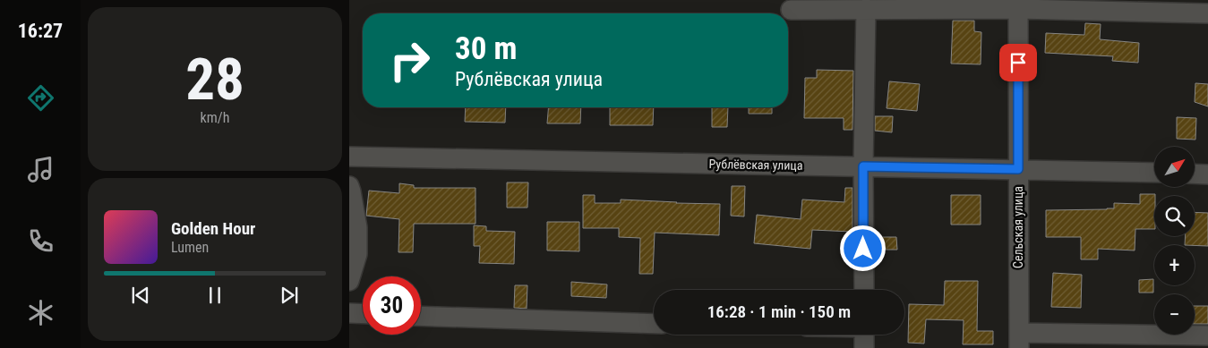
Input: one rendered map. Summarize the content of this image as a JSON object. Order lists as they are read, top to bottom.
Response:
{
  "streets": {
    "street": ["Рублёвская улица", "Сельская улица"]
  },
  "crossings": [
    ["Рублёвская улица", "Сельская улица"]
  ],
  "north": "top right",
  "page": {
    "tabs": "16:27",
    "tile": ["28", "km/h"],
    "turn": ["30 m", "Рублёвская улица"],
    "map_buttons": ["+", "−"],
    "song": ["Golden Hour", "Lumen"],
    "limit": "30",
    "trip": "16:28 · 1 min · 150 m"
  }
}
